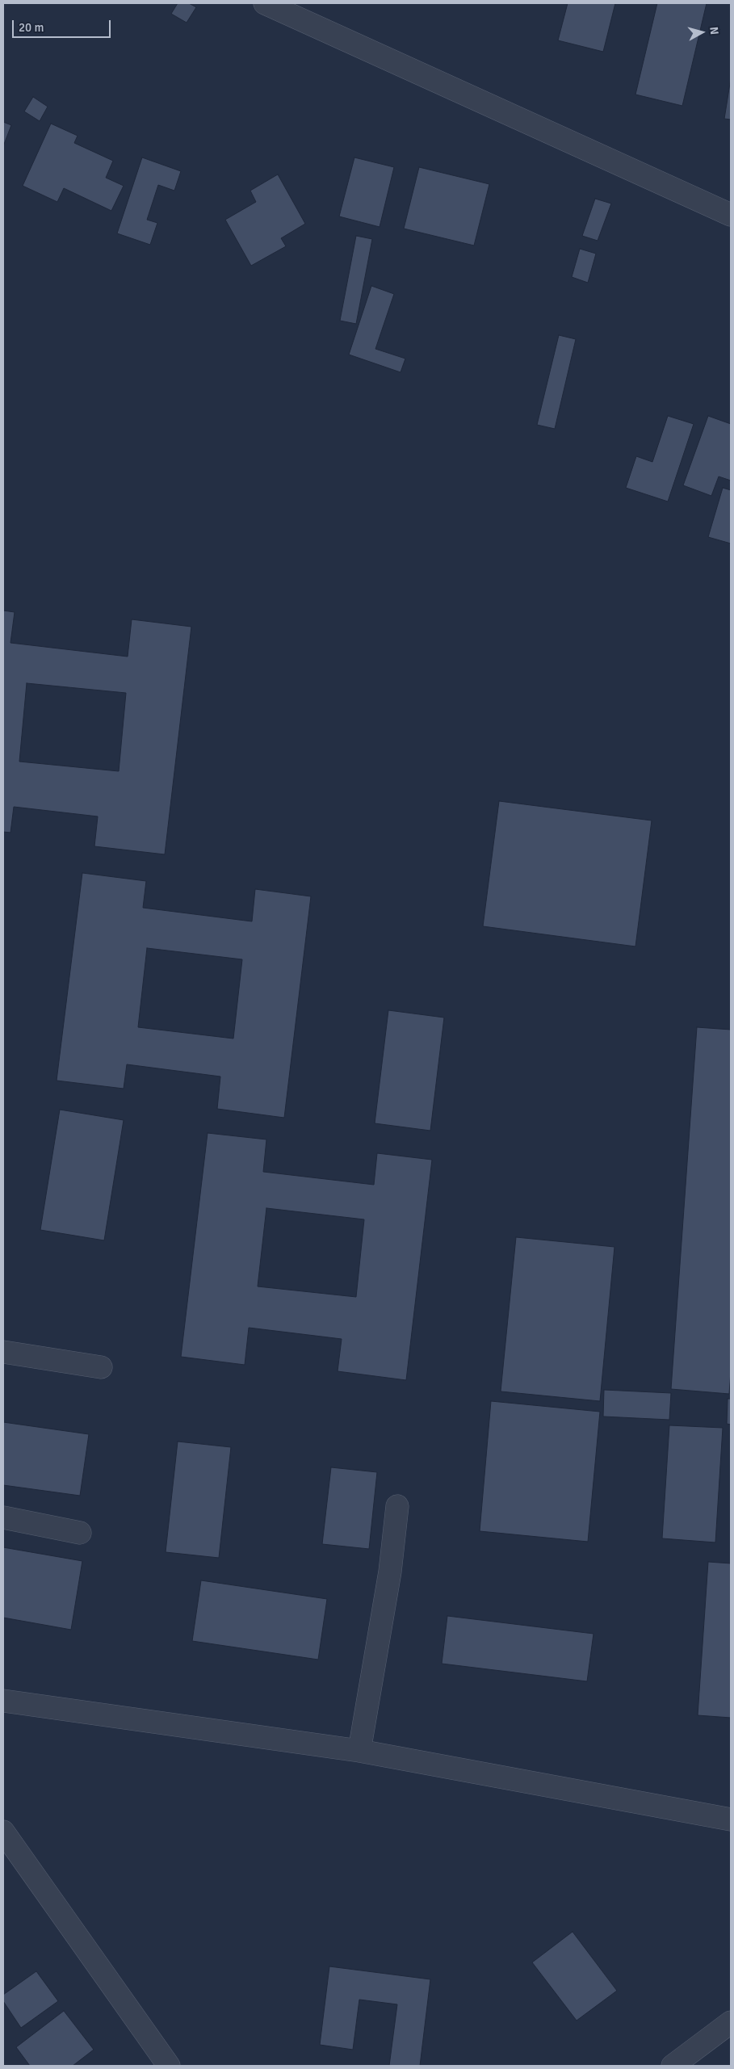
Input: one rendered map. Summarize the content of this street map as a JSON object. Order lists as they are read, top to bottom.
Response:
{
  "scale_bar": "20 m",
  "north": "right"
}
